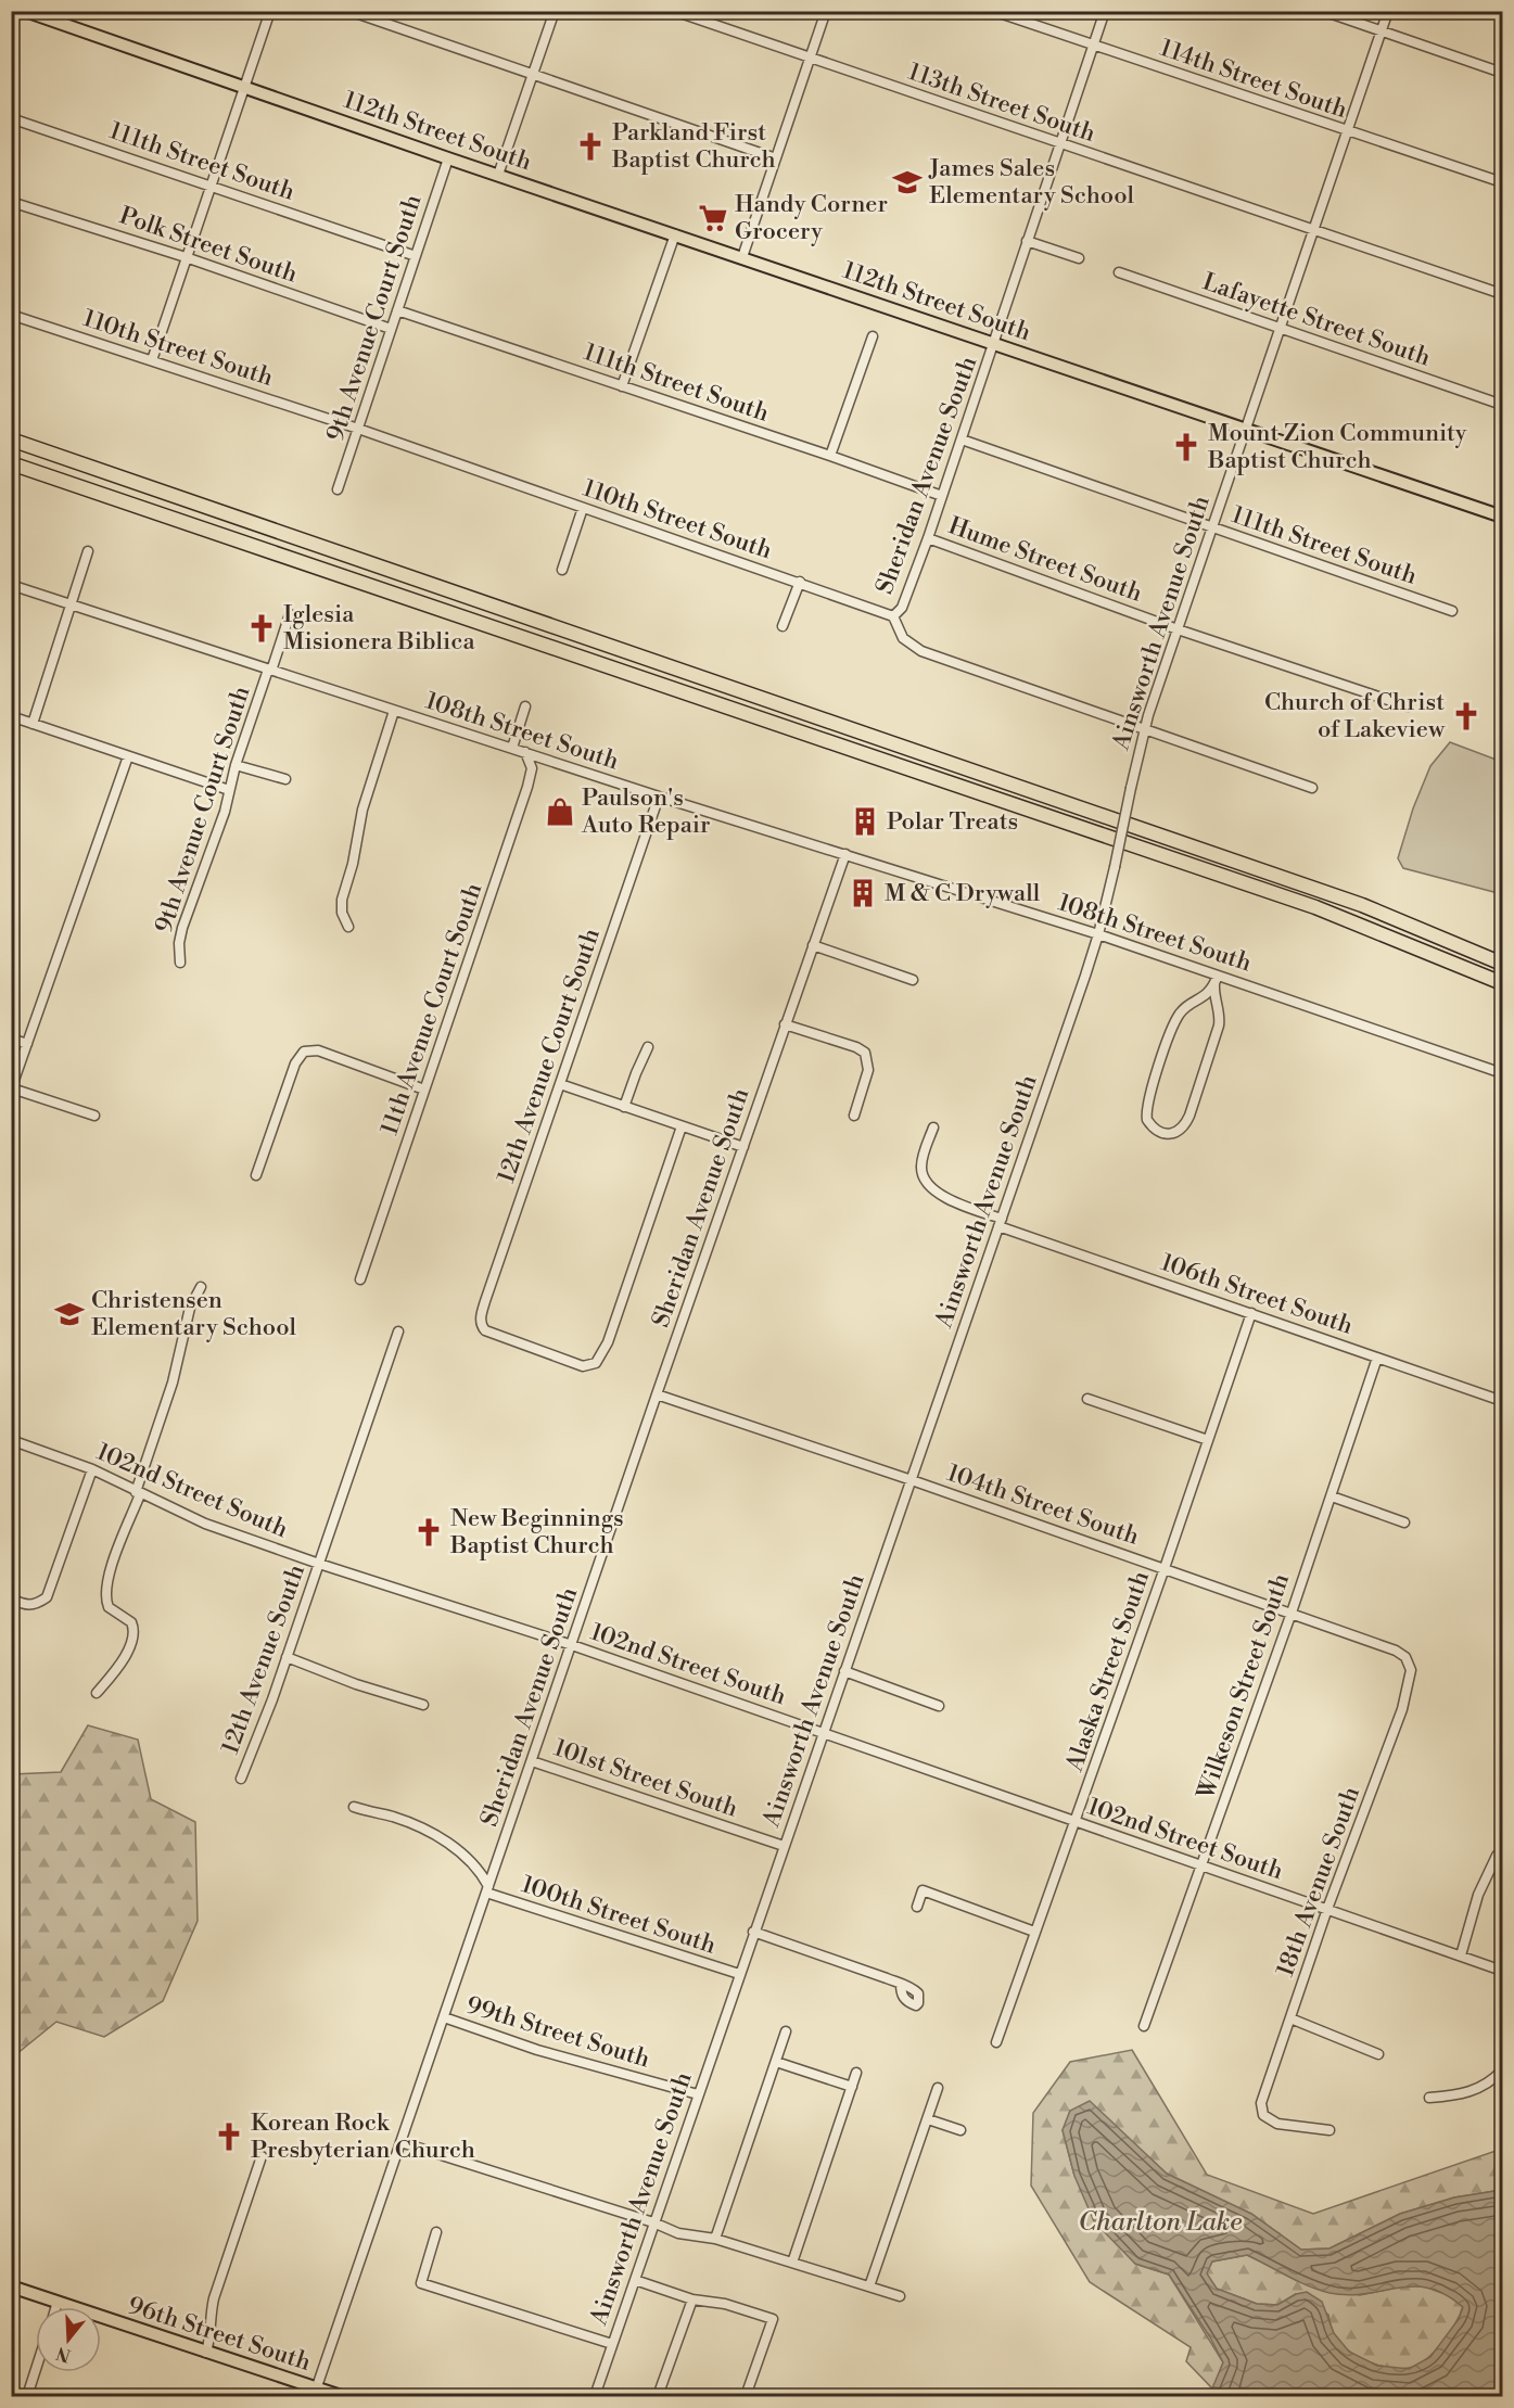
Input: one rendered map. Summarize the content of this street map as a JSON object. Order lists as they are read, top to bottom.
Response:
{
  "streets": {
    "main road": ["112th Street South", "96th Street South"],
    "street": [
      "114th Street South",
      "113th Street South",
      "111th Street South",
      "Polk Street South",
      "9th Avenue Court South",
      "Lafayette Street South",
      "110th Street South",
      "Sheridan Avenue South",
      "Hume Street South",
      "Ainsworth Avenue South",
      "108th Street South",
      "11th Avenue Court South",
      "12th Avenue Court South",
      "106th Street South",
      "102nd Street South",
      "104th Street South",
      "12th Avenue South",
      "Alaska Street South",
      "Wilkeson Street South",
      "101st Street South",
      "18th Avenue South",
      "100th Street South",
      "99th Street South"
    ]
  },
  "crossings": [
    ["114th Street South", "Sheridan Avenue South"],
    ["114th Street South", "Ainsworth Avenue South"],
    ["113th Street South", "Sheridan Avenue South"],
    ["113th Street South", "Ainsworth Avenue South"],
    ["112th Street South", "9th Avenue Court South"],
    ["112th Street South", "Sheridan Avenue South"],
    ["112th Street South", "Ainsworth Avenue South"],
    ["111th Street South", "9th Avenue Court South"],
    ["111th Street South", "Sheridan Avenue South"],
    ["111th Street South", "Ainsworth Avenue South"],
    ["Polk Street South", "9th Avenue Court South"],
    ["9th Avenue Court South", "110th Street South"],
    ["9th Avenue Court South", "108th Street South"],
    ["Lafayette Street South", "Ainsworth Avenue South"],
    ["110th Street South", "Sheridan Avenue South"],
    ["Sheridan Avenue South", "Hume Street South"],
    ["Sheridan Avenue South", "108th Street South"],
    ["Sheridan Avenue South", "102nd Street South"],
    ["Sheridan Avenue South", "104th Street South"],
    ["Sheridan Avenue South", "101st Street South"],
    ["Sheridan Avenue South", "100th Street South"],
    ["Sheridan Avenue South", "99th Street South"],
    ["Sheridan Avenue South", "96th Street South"],
    ["Hume Street South", "Ainsworth Avenue South"],
    ["Ainsworth Avenue South", "108th Street South"],
    ["Ainsworth Avenue South", "106th Street South"],
    ["Ainsworth Avenue South", "102nd Street South"],
    ["Ainsworth Avenue South", "104th Street South"],
    ["Ainsworth Avenue South", "101st Street South"],
    ["Ainsworth Avenue South", "100th Street South"],
    ["Ainsworth Avenue South", "99th Street South"],
    ["108th Street South", "11th Avenue Court South"],
    ["108th Street South", "12th Avenue Court South"],
    ["106th Street South", "Alaska Street South"],
    ["106th Street South", "Wilkeson Street South"],
    ["102nd Street South", "12th Avenue South"],
    ["102nd Street South", "Alaska Street South"],
    ["102nd Street South", "Wilkeson Street South"],
    ["102nd Street South", "18th Avenue South"],
    ["104th Street South", "Alaska Street South"],
    ["104th Street South", "Wilkeson Street South"],
    ["104th Street South", "18th Avenue South"]
  ],
  "water": ["Charlton Lake"],
  "places": {
    "church": [
      "Parkland First Baptist Church",
      "Mount Zion Community Baptist Church",
      "Iglesia Misionera Biblica",
      "Church of Christ of Lakeview",
      "New Beginnings Baptist Church",
      "Korean Rock Presbyterian Church"
    ],
    "school or university": ["James Sales Elementary School", "Christensen Elementary School"],
    "supermarket": ["Handy Corner Grocery"],
    "shop": ["Paulson's Auto Repair"],
    "building": ["Polar Treats", "M & C Drywall"]
  },
  "north": "bottom"
}
